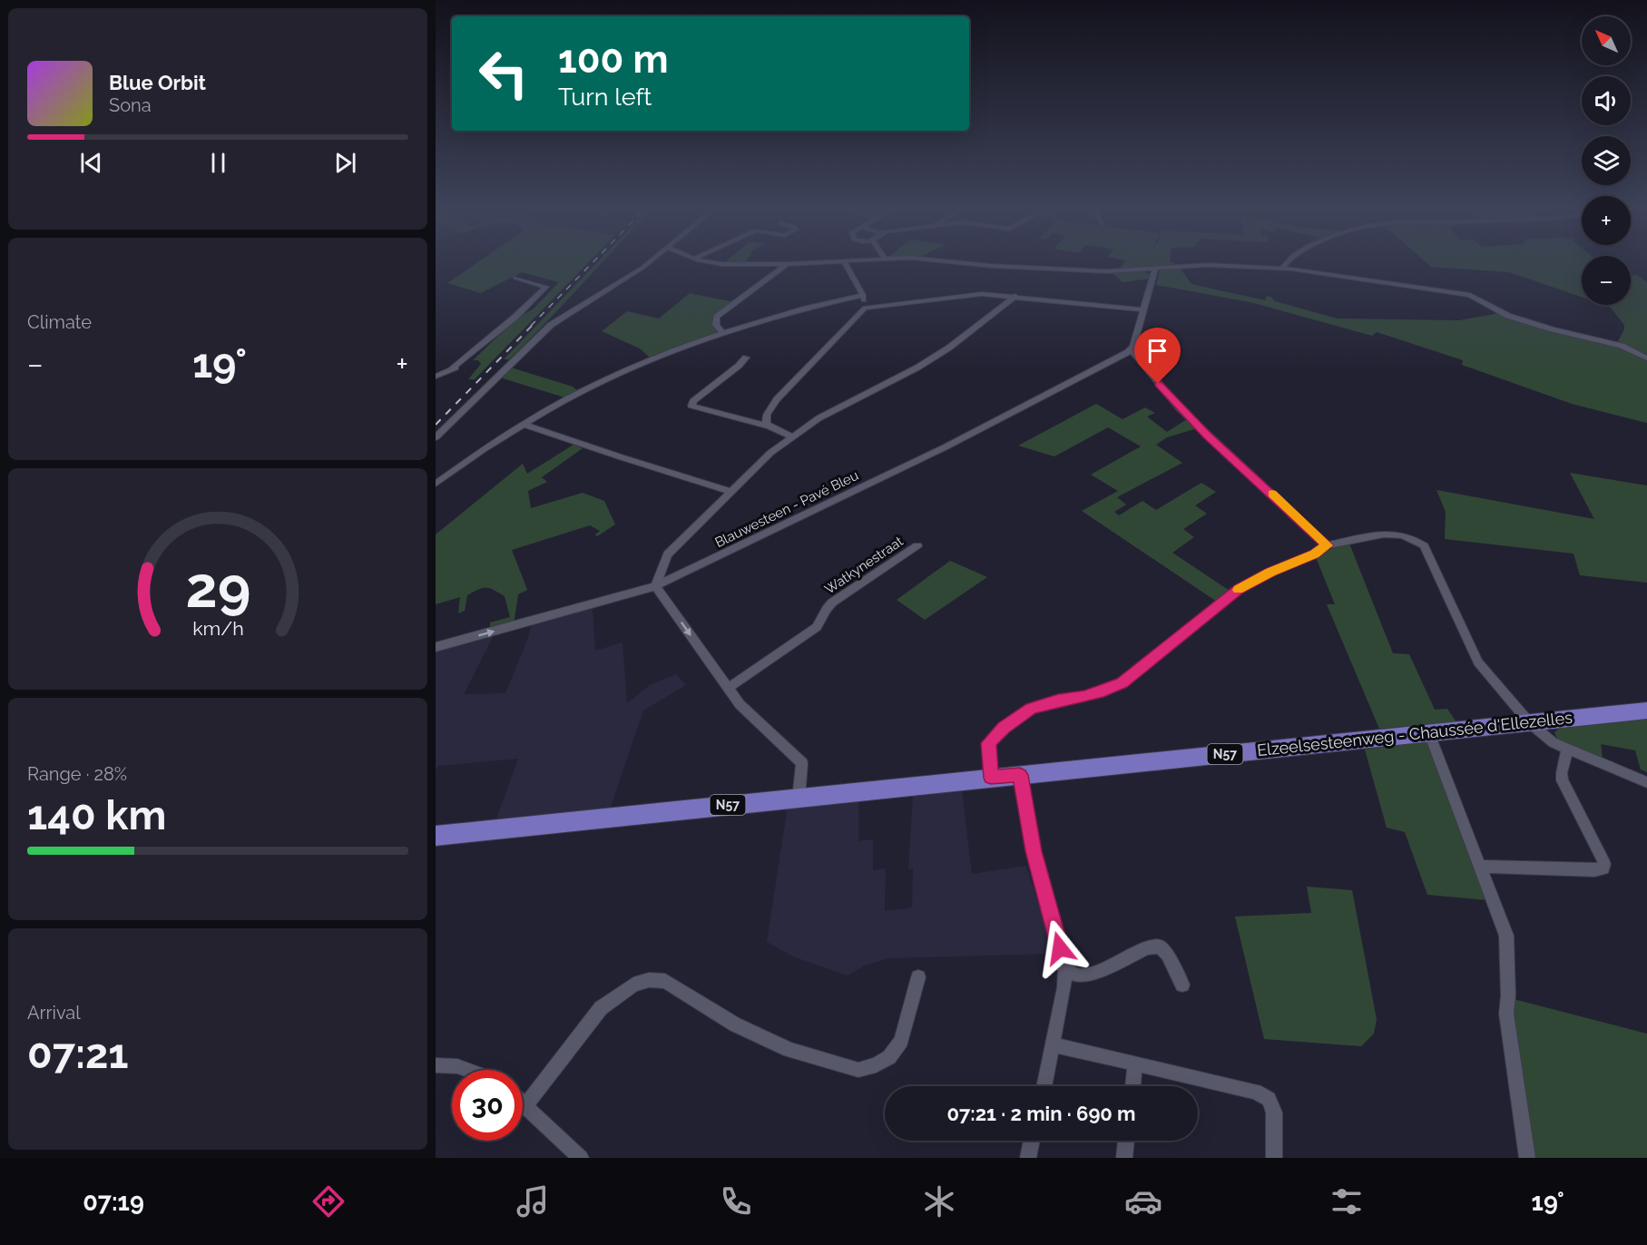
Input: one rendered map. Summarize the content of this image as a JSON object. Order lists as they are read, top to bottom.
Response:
{
  "streets": {
    "main road": ["Elzeelsesteenweg - Chaussée d'Ellezelles", "N57"],
    "street": ["Blauwesteen - Pavé Bleu", "Watkynestraat"]
  },
  "north": "top left",
  "page": {
    "map_buttons": ["+", "−"],
    "turn": ["100 m", "Turn left"],
    "song": ["Blue Orbit", "Sona"],
    "tile": [
      "Climate",
      ["Range · 28%", "140 km"],
      ["Arrival", "07:21"]
    ],
    "heat": ["−", "19°", "+"],
    "limit": "30",
    "trip": "07:21 · 2 min · 690 m",
    "tabs": ["07:19", "19°"],
    "gauge": ["29", "km/h"]
  }
}
